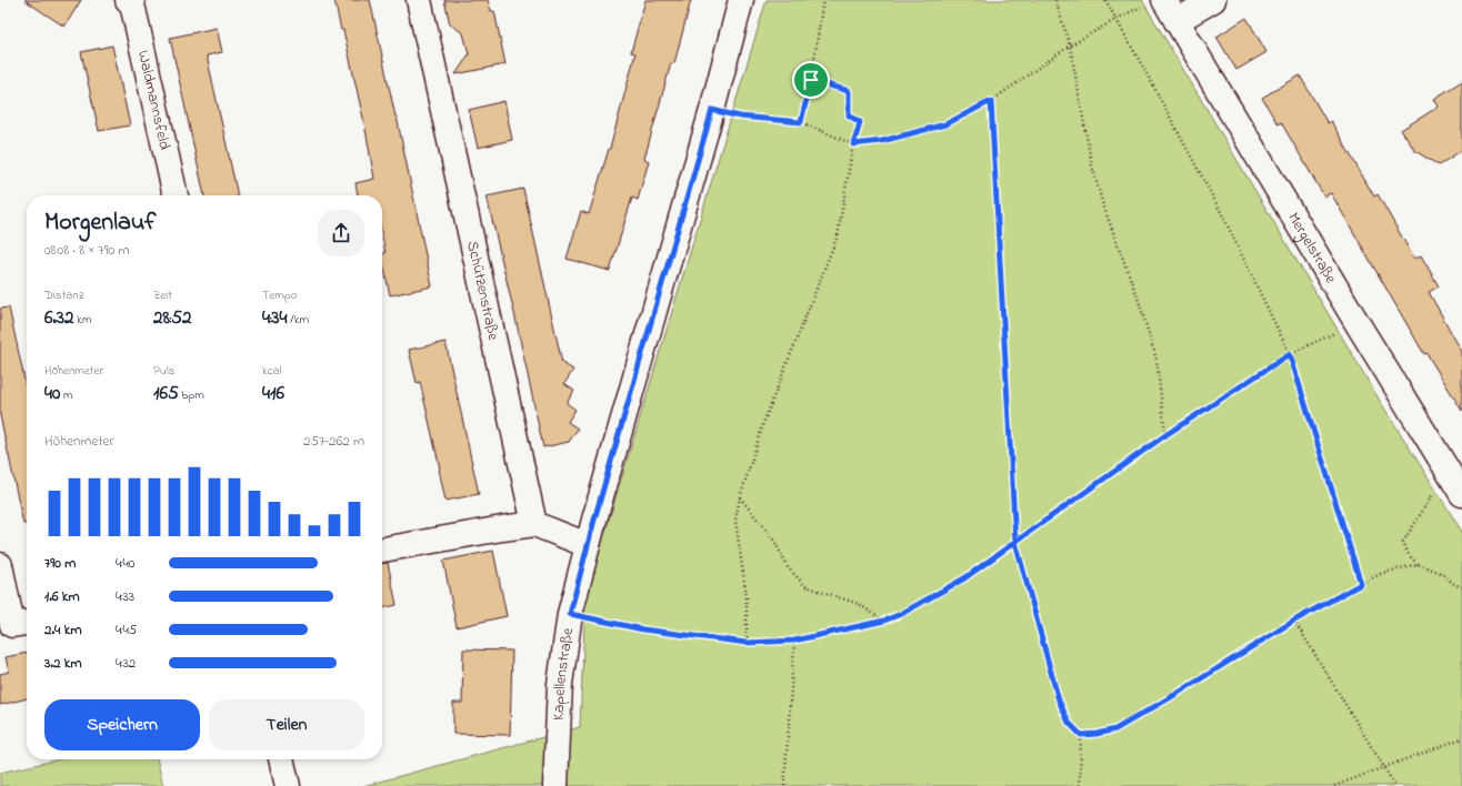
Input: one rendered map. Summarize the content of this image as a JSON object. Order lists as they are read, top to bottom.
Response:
{
  "streets": {
    "street": [
      "Waldmannsfeld",
      "Mergelstraße",
      "Schützenstraße",
      "Kapellenstraße"
    ]
  },
  "page": {
    "heading": ["Morgenlauf", "08:08 · 8 × 790 m"],
    "stats": [
      ["Distanz", "6.32 km"],
      ["Zeit", "28:52"],
      ["Tempo", "4:34 /km"],
      ["Höhenmeter", "40 m"],
      ["Puls", "165 bpm"],
      ["kcal", "416"]
    ],
    "chart": ["Höhenmeter", "257–262 m"],
    "list": [
      {
        "name": "790 m",
        "note": "4:40"
      },
      {
        "name": "1.6 km",
        "note": "4:33"
      },
      {
        "name": "2.4 km",
        "note": "4:45"
      },
      {
        "name": "3.2 km",
        "note": "4:32"
      }
    ],
    "buttons": ["Speichern", "Teilen"]
  }
}
